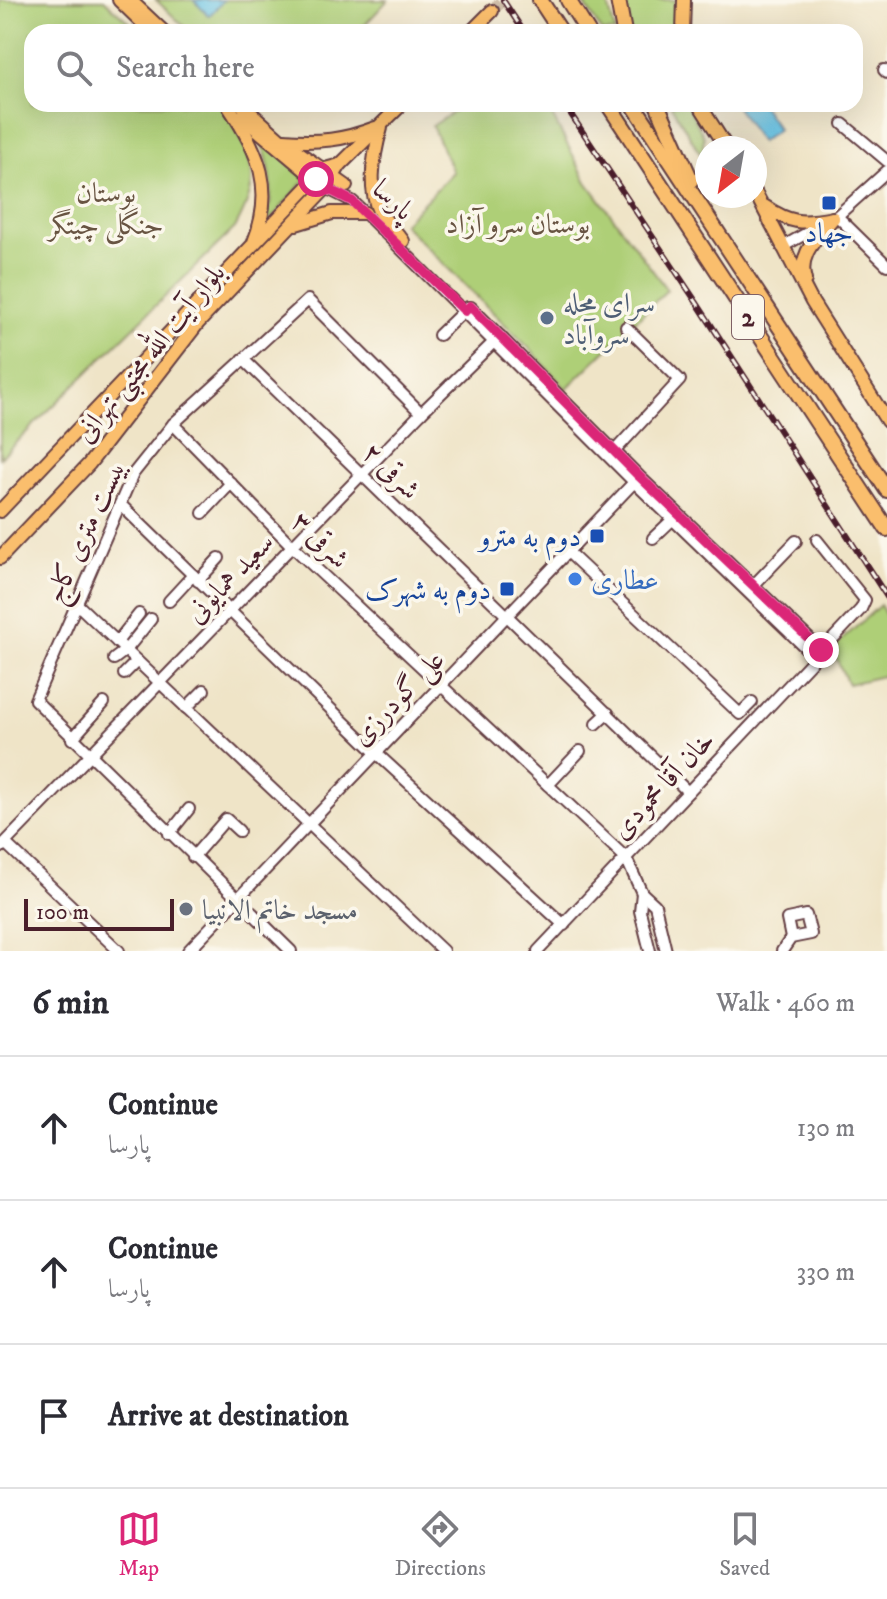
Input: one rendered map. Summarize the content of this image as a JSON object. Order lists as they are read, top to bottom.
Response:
{
  "streets": {
    "highway": ["2"],
    "main road": ["بلوار آیت الله مجتبی تهرانی"],
    "street": [
      "پارسا",
      "۲ شرقی",
      "بیست متری کاج",
      "۳ شرقی",
      "سعید همایونی",
      "علی گودرزی",
      "خان آقا محمودی"
    ]
  },
  "crossings": [
    ["پارسا", "بلوار آیت الله مجتبی تهرانی"],
    ["پارسا", "سعید همایونی"],
    ["پارسا", "علی گودرزی"],
    ["پارسا", "خان آقا محمودی"],
    ["۲ شرقی", "بیست متری کاج"],
    ["۲ شرقی", "سعید همایونی"],
    ["۲ شرقی", "علی گودرزی"],
    ["۲ شرقی", "خان آقا محمودی"],
    ["بیست متری کاج", "۳ شرقی"],
    ["بیست متری کاج", "سعید همایونی"],
    ["۳ شرقی", "سعید همایونی"],
    ["۳ شرقی", "علی گودرزی"],
    ["۳ شرقی", "خان آقا محمودی"]
  ],
  "parks": ["بوستان جنگلی چیتگر", "بوستان سرو آزاد"],
  "places": {
    "transit": ["جهاد", "دوم به مترو", "دوم به شهرک"],
    "other": ["سرای محله سروآباد", "عطاری", "مسجد خاتم الانبیا"]
  },
  "scale_bar": "100 m",
  "north": "bottom left",
  "page": {
    "search": "Search here",
    "scale": "100 m",
    "heading": ["6 min", "Walk · 460 m"],
    "list": [
      ["Continue", "پارسا", "130 m"],
      ["Continue", "پارسا", "330 m"],
      "Arrive at destination"
    ],
    "nav": ["Map", "Directions", "Saved"]
  }
}
